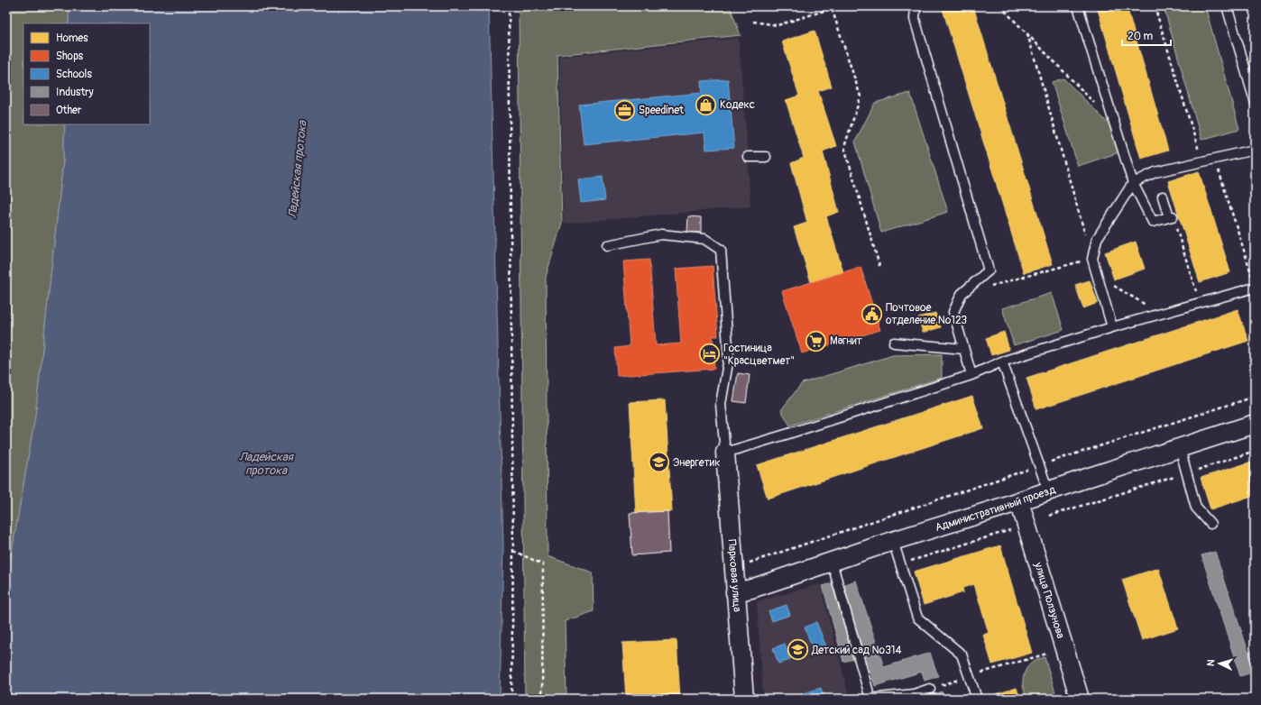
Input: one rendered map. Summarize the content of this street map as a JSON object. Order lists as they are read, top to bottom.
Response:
{
  "streets": {
    "street": ["Административный проезд", "Парковая улица", "улица Ползунова"]
  },
  "crossings": [
    ["Административный проезд", "Парковая улица"],
    ["Административный проезд", "улица Ползунова"]
  ],
  "water": ["Ладейская протока"],
  "places": {
    "shop": ["Кодекс"],
    "office": ["Speedinet"],
    "public building": ["Почтовое отделение №123"],
    "supermarket": ["Магнит"],
    "hotel": ["Гостиница \"Красцветмет\""],
    "school or university": ["Энергетик", "Детский сад №314"]
  },
  "legend": [
    "Homes",
    "Shops",
    "Schools",
    "Industry",
    "Other"
  ],
  "scale_bar": "20 m",
  "north": "left"
}
